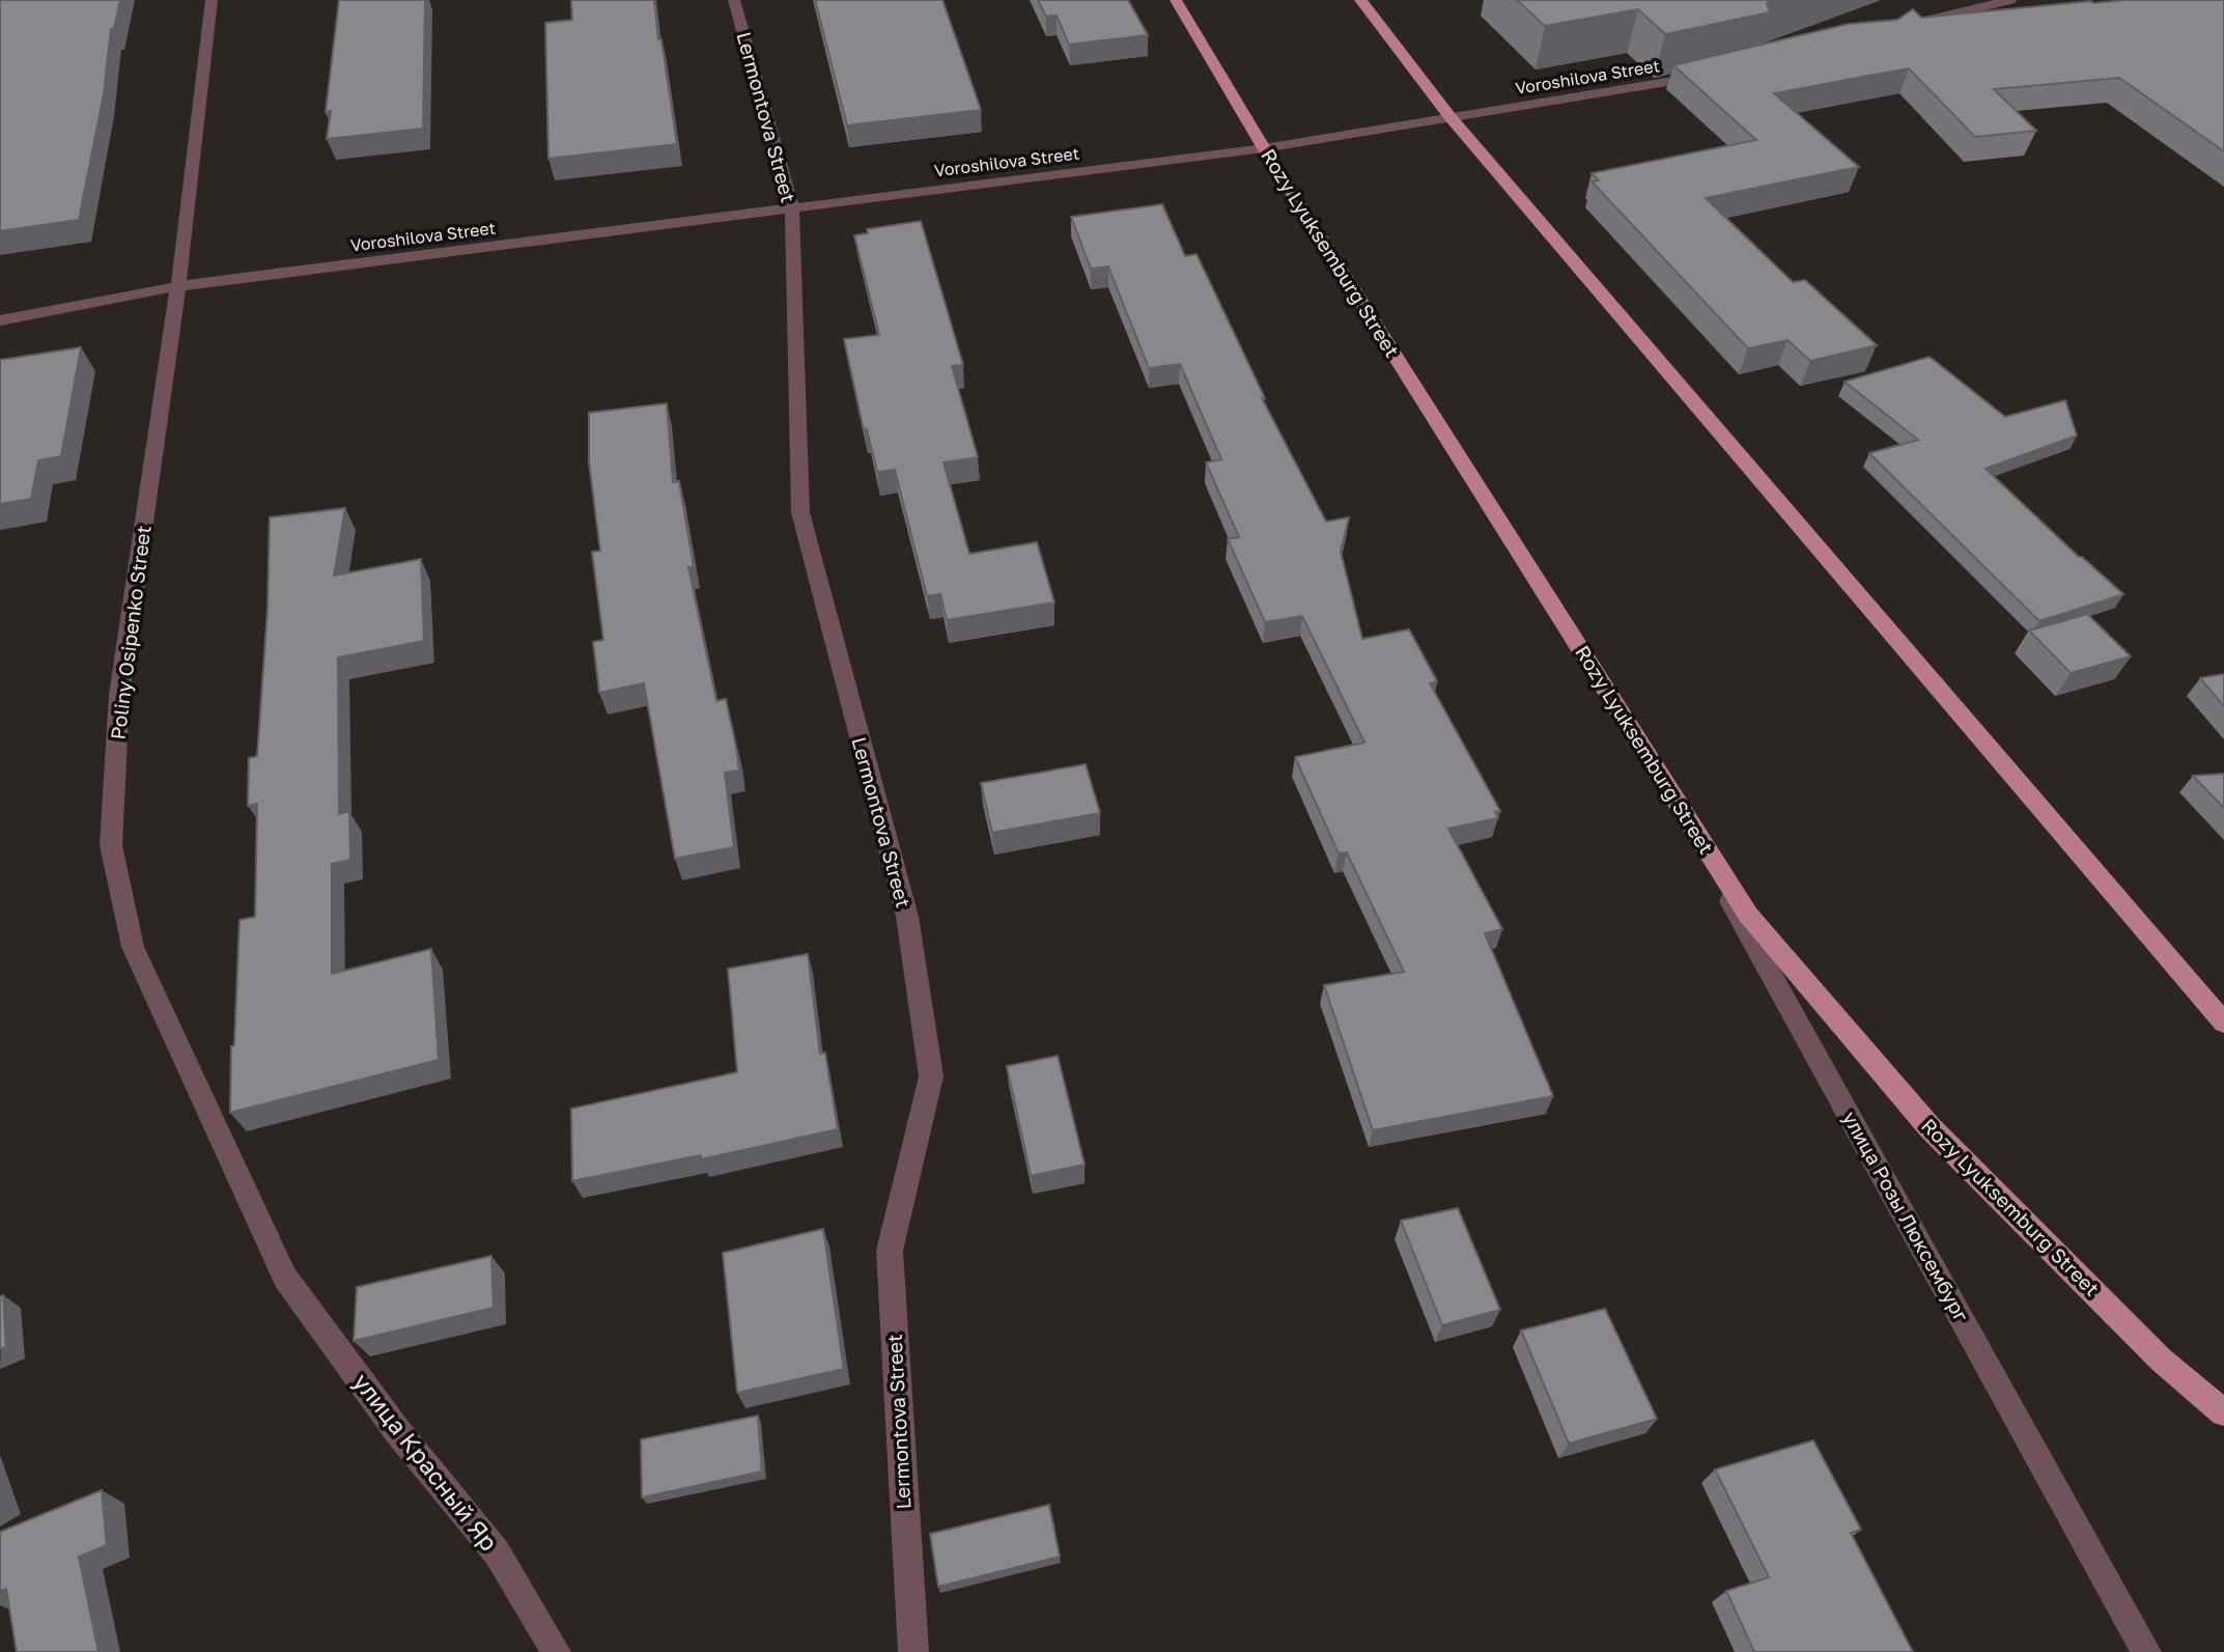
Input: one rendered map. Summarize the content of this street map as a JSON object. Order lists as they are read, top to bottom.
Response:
{
  "streets": {
    "main road": ["Rozy Lyuksemburg Street"],
    "street": [
      "Voroshilova Street",
      "Lermontova Street",
      "Poliny Osipenko Street",
      "улица Розы Люксембург",
      "улица Красный Яр"
    ]
  },
  "crossings": [
    ["Voroshilova Street", "Lermontova Street"],
    ["Voroshilova Street", "Rozy Lyuksemburg Street"],
    ["Voroshilova Street", "Poliny Osipenko Street"],
    ["Rozy Lyuksemburg Street", "улица Розы Люксембург"],
    ["Poliny Osipenko Street", "улица Красный Яр"]
  ]
}
